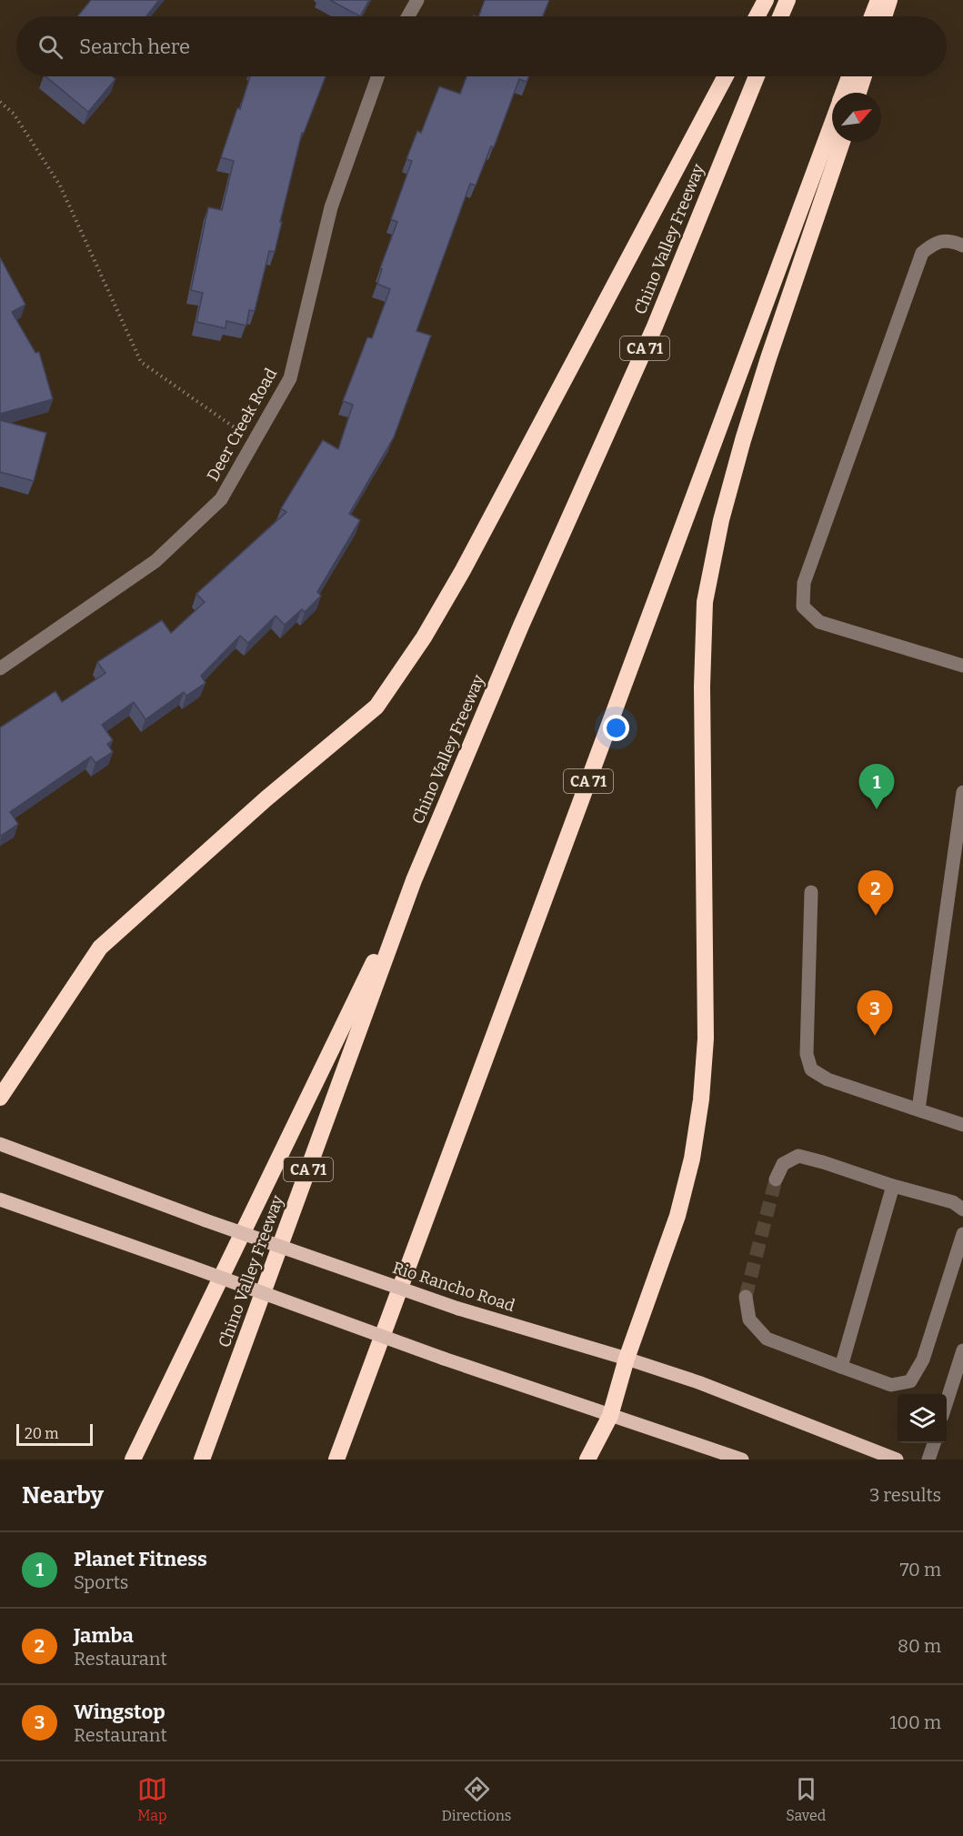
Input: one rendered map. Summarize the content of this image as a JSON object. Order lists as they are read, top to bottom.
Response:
{
  "streets": {
    "highway": ["Chino Valley Freeway", "CA 71"],
    "main road": ["Rio Rancho Road"],
    "street": ["Deer Creek Road"]
  },
  "scale_bar": "20 m",
  "north": "top right",
  "page": {
    "search": "Search here",
    "pins": ["1", "2", "3"],
    "scale": "20 m",
    "heading": ["Nearby", "3 results"],
    "list": [
      {
        "mark": "1",
        "name": "Planet Fitness",
        "note": "Sports",
        "value": "70 m"
      },
      {
        "mark": "2",
        "name": "Jamba",
        "note": "Restaurant",
        "value": "80 m"
      },
      {
        "mark": "3",
        "name": "Wingstop",
        "note": "Restaurant",
        "value": "100 m"
      }
    ],
    "nav": ["Map", "Directions", "Saved"]
  }
}
